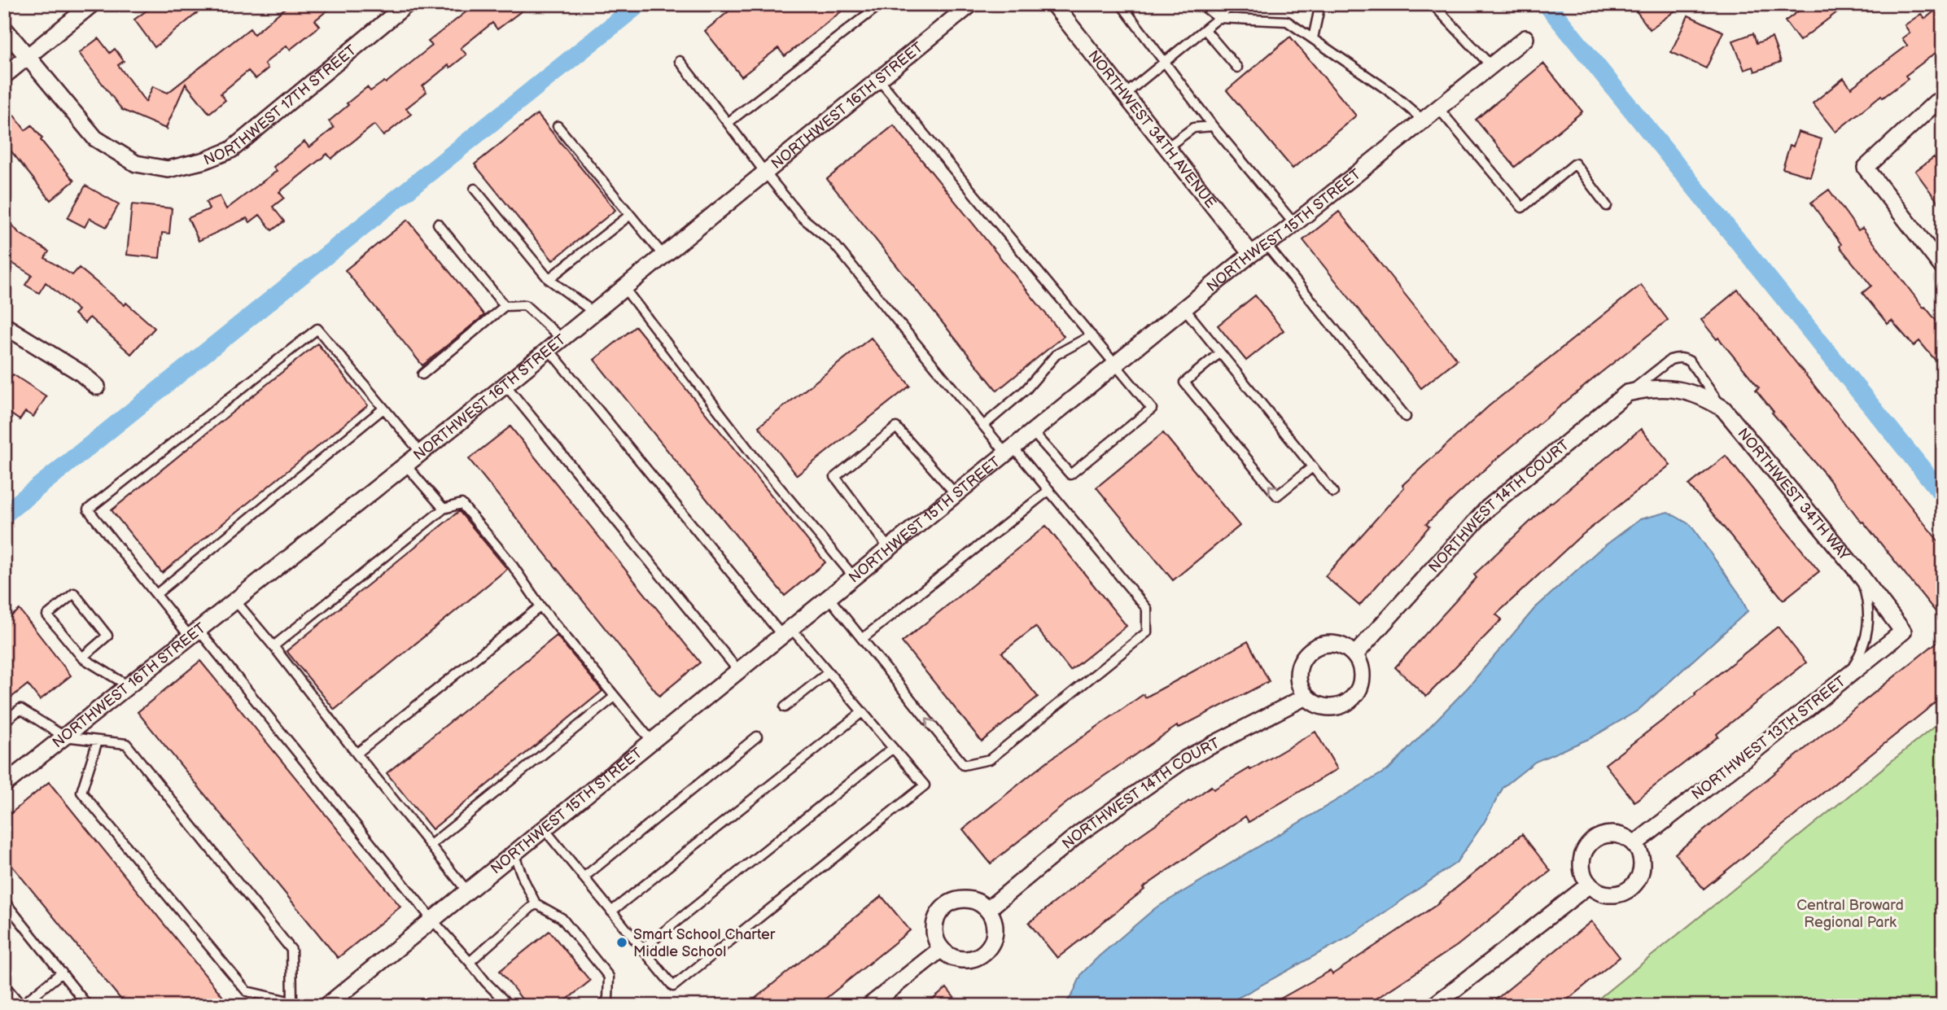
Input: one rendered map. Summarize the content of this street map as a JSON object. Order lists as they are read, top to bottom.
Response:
{
  "streets": {
    "street": [
      "NORTHWEST 17TH STREET",
      "NORTHWEST 16TH STREET",
      "NORTHWEST 34TH AVENUE",
      "NORTHWEST 15TH STREET",
      "NORTHWEST 34TH WAY",
      "NORTHWEST 14TH COURT",
      "NORTHWEST 13TH STREET"
    ]
  },
  "crossings": [
    ["NORTHWEST 34TH AVENUE", "NORTHWEST 15TH STREET"],
    ["NORTHWEST 34TH WAY", "NORTHWEST 14TH COURT"],
    ["NORTHWEST 34TH WAY", "NORTHWEST 13TH STREET"]
  ],
  "parks": ["Central Broward Regional Park"],
  "places": ["Smart School Charter Middle School"]
}
